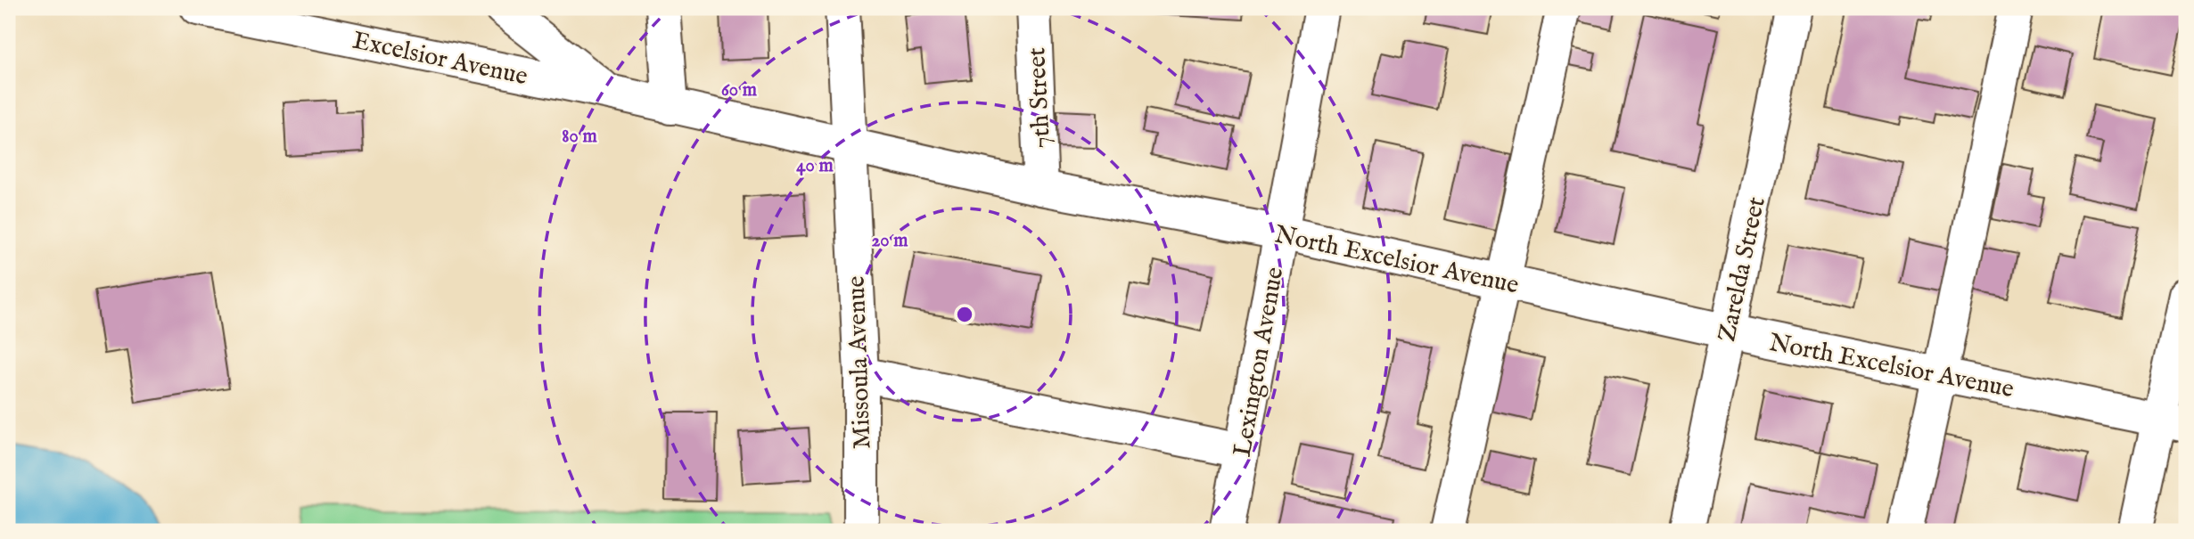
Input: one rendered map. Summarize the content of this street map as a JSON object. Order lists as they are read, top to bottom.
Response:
{
  "streets": {
    "street": [
      "Excelsior Avenue",
      "7th Street",
      "North Excelsior Avenue",
      "Zarelda Street",
      "Lexington Avenue",
      "Missoula Avenue"
    ]
  },
  "crossings": [
    ["Excelsior Avenue", "North Excelsior Avenue"],
    ["7th Street", "North Excelsior Avenue"],
    ["North Excelsior Avenue", "Zarelda Street"],
    ["North Excelsior Avenue", "Lexington Avenue"],
    ["North Excelsior Avenue", "Missoula Avenue"]
  ],
  "rings": [
    "60 m",
    "80 m",
    "40 m",
    "20 m"
  ]
}
